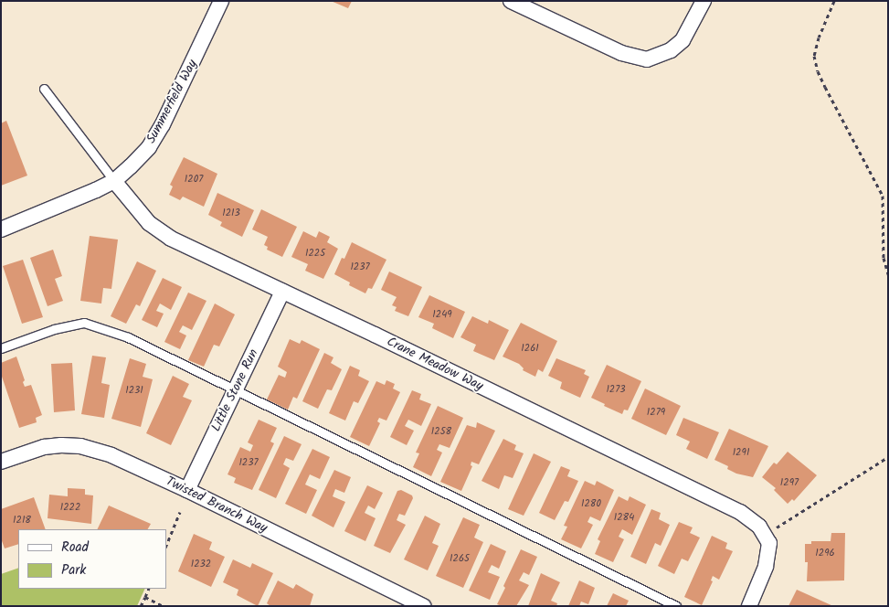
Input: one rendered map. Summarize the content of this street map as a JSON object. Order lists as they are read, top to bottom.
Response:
{
  "streets": {
    "street": [
      "Summerfield Way",
      "Crane Meadow Way",
      "Little Stone Run",
      "Twisted Branch Way"
    ]
  },
  "crossings": [
    ["Summerfield Way", "Crane Meadow Way"],
    ["Crane Meadow Way", "Little Stone Run"],
    ["Little Stone Run", "Twisted Branch Way"]
  ],
  "house_numbers": [
    "1207",
    "1213",
    "1225",
    "1237",
    "1249",
    "1261",
    "1273",
    "1231",
    "1279",
    "1258",
    "1291",
    "1237",
    "1297",
    "1280",
    "1222",
    "1284",
    "1218",
    "1296",
    "1265",
    "1232"
  ],
  "legend": ["Road", "Park"]
}
